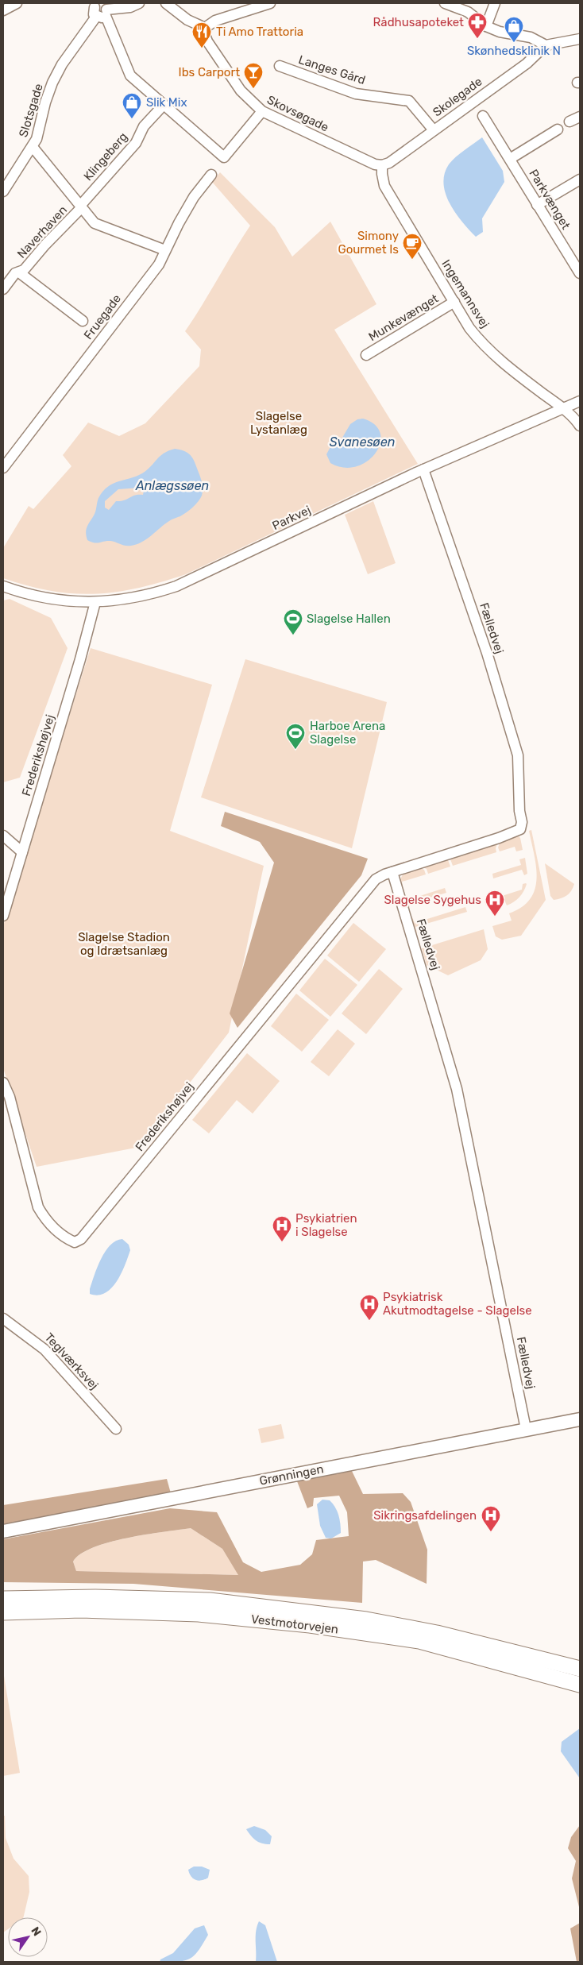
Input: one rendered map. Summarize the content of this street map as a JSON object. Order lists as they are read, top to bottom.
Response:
{
  "streets": {
    "highway": ["Vestmotorvejen"],
    "main road": ["Grønningen"],
    "street": [
      "Langes Gård",
      "Skolegade",
      "Slotsgade",
      "Skovsøgade",
      "Klingeberg",
      "Parkvænget",
      "Naverhaven",
      "Ingemannsvej",
      "Fruegade",
      "Munkevænget",
      "Parkvej",
      "Fælledvej",
      "Frederikshøjvej",
      "Teglværksvej"
    ]
  },
  "crossings": [
    ["Langes Gård", "Skolegade"],
    ["Skolegade", "Skovsøgade"],
    ["Skolegade", "Ingemannsvej"],
    ["Skovsøgade", "Ingemannsvej"],
    ["Klingeberg", "Naverhaven"],
    ["Ingemannsvej", "Munkevænget"],
    ["Ingemannsvej", "Parkvej"],
    ["Parkvej", "Fælledvej"],
    ["Parkvej", "Frederikshøjvej"],
    ["Fælledvej", "Frederikshøjvej"],
    ["Fælledvej", "Grønningen"]
  ],
  "water": ["Svanesøen", "Anlægssøen"],
  "parks": ["Slagelse Lystanlæg", "Slagelse Stadion og Idrætsanlæg"],
  "places": {
    "pharmacy": ["Rådhusapoteket"],
    "shop": ["Skønhedsklinik N", "Slik Mix"],
    "restaurant": ["Ti Amo Trattoria"],
    "bar": ["Ibs Carport"],
    "cafe": ["Simony Gourmet Is"],
    "sports": ["Slagelse Hallen", "Harboe Arena Slagelse"],
    "hospital": [
      "Slagelse Sygehus",
      "Psykiatrien i Slagelse",
      "Psykiatrisk Akutmodtagelse - Slagelse",
      "Sikringsafdelingen"
    ]
  },
  "north": "top right"
}
